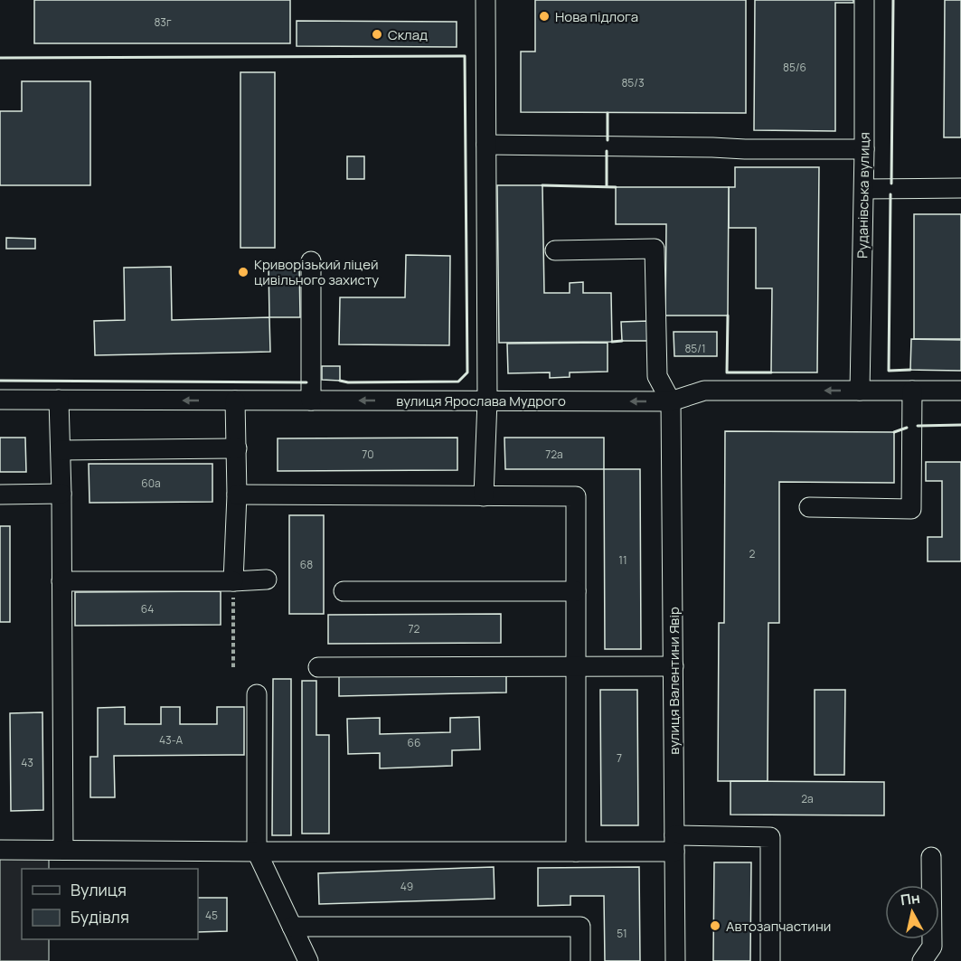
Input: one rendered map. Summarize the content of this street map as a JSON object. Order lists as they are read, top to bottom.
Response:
{
  "streets": {
    "street": ["Руданівська вулиця", "вулиця Ярослава Мудрого", "вулиця Валентини Явір"]
  },
  "crossings": [
    ["Руданівська вулиця", "вулиця Ярослава Мудрого"],
    ["вулиця Ярослава Мудрого", "вулиця Валентини Явір"]
  ],
  "places": [
    "Нова підлога",
    "Склад",
    "Криворізький ліцей цивільного захисту",
    "Автозапчастини"
  ],
  "house_numbers": [
    "83г",
    "85/6",
    "85/3",
    "85/1",
    "70",
    "72а",
    "60а",
    "2",
    "11",
    "68",
    "64",
    "72",
    "43-А",
    "66",
    "7",
    "43",
    "2а",
    "49",
    "45",
    "51"
  ],
  "legend": ["Вулиця", "Будівля"],
  "north": "top"
}
